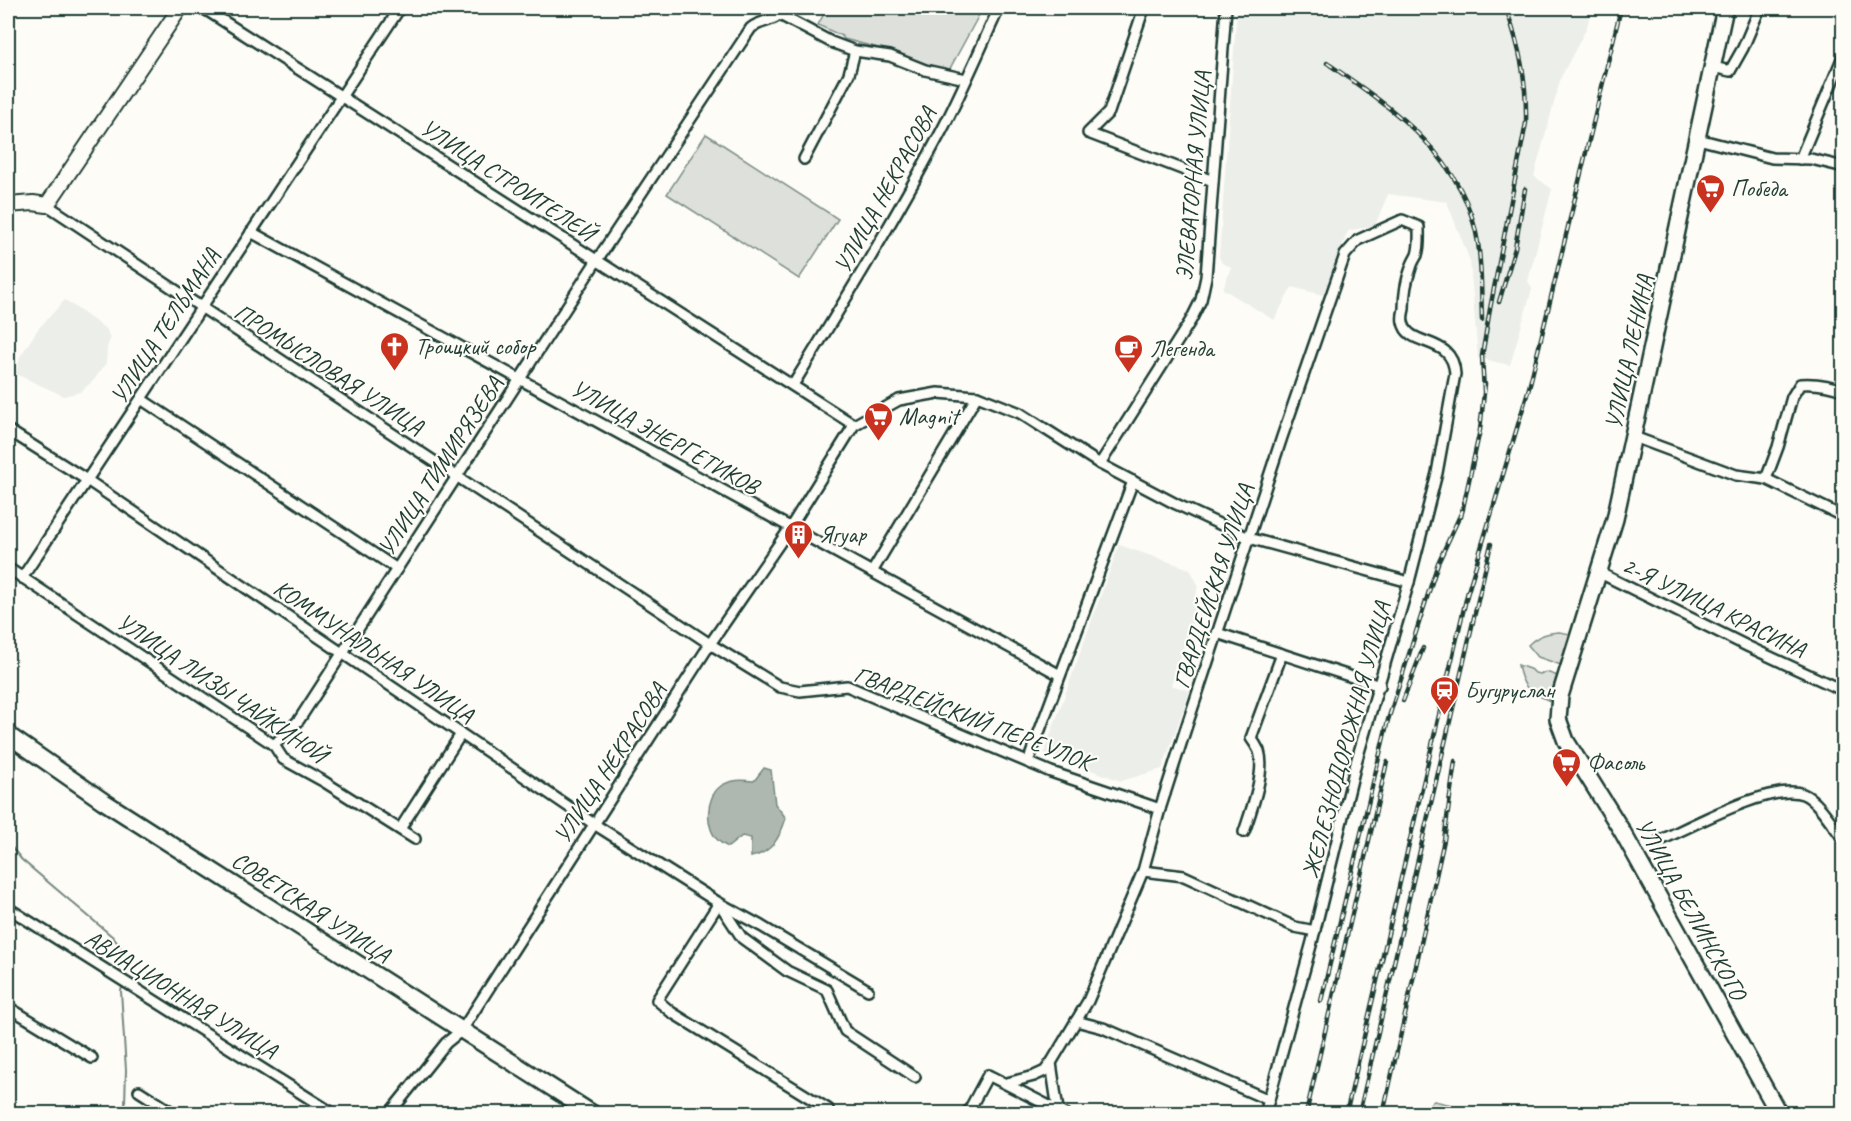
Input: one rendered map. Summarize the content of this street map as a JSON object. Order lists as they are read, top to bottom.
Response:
{
  "streets": {
    "main road": ["УЛИЦА ЛЕНИНА", "СОВЕТСКАЯ УЛИЦА", "УЛИЦА БЕЛИНСКОГО"],
    "street": [
      "ЭЛЕВАТОРНАЯ УЛИЦА",
      "УЛИЦА СТРОИТЕЛЕЙ",
      "УЛИЦА НЕКРАСОВА",
      "УЛИЦА ТЕЛЬМАНА",
      "ПРОМЫСЛОВАЯ УЛИЦА",
      "УЛИЦА ЭНЕРГЕТИКОВ",
      "УЛИЦА ТИМИРЯЗЕВА",
      "ГВАРДЕЙСКАЯ УЛИЦА",
      "2-Я УЛИЦА КРАСИНА",
      "КОММУНАЛЬНАЯ УЛИЦА",
      "УЛИЦА ЛИЗЫ ЧАЙКИНОЙ",
      "ГВАРДЕЙСКИЙ ПЕРЕУЛОК",
      "ЖЕЛЕЗНОДОРОЖНАЯ УЛИЦА",
      "АВИАЦИОННАЯ УЛИЦА"
    ]
  },
  "crossings": [
    ["УЛИЦА СТРОИТЕЛЕЙ", "УЛИЦА НЕКРАСОВА"],
    ["УЛИЦА СТРОИТЕЛЕЙ", "УЛИЦА ТЕЛЬМАНА"],
    ["УЛИЦА СТРОИТЕЛЕЙ", "УЛИЦА ТИМИРЯЗЕВА"],
    ["УЛИЦА НЕКРАСОВА", "ПРОМЫСЛОВАЯ УЛИЦА"],
    ["УЛИЦА НЕКРАСОВА", "УЛИЦА ЭНЕРГЕТИКОВ"],
    ["УЛИЦА НЕКРАСОВА", "КОММУНАЛЬНАЯ УЛИЦА"],
    ["УЛИЦА НЕКРАСОВА", "ГВАРДЕЙСКИЙ ПЕРЕУЛОК"],
    ["УЛИЦА НЕКРАСОВА", "СОВЕТСКАЯ УЛИЦА"],
    ["УЛИЦА ТЕЛЬМАНА", "ПРОМЫСЛОВАЯ УЛИЦА"],
    ["УЛИЦА ТЕЛЬМАНА", "УЛИЦА ЭНЕРГЕТИКОВ"],
    ["УЛИЦА ТЕЛЬМАНА", "КОММУНАЛЬНАЯ УЛИЦА"],
    ["УЛИЦА ТЕЛЬМАНА", "УЛИЦА ЛИЗЫ ЧАЙКИНОЙ"],
    ["УЛИЦА ЛЕНИНА", "2-Я УЛИЦА КРАСИНА"],
    ["УЛИЦА ЛЕНИНА", "УЛИЦА БЕЛИНСКОГО"],
    ["ПРОМЫСЛОВАЯ УЛИЦА", "УЛИЦА ТИМИРЯЗЕВА"],
    ["ПРОМЫСЛОВАЯ УЛИЦА", "ГВАРДЕЙСКИЙ ПЕРЕУЛОК"],
    ["УЛИЦА ЭНЕРГЕТИКОВ", "УЛИЦА ТИМИРЯЗЕВА"],
    ["УЛИЦА ТИМИРЯЗЕВА", "КОММУНАЛЬНАЯ УЛИЦА"],
    ["УЛИЦА ТИМИРЯЗЕВА", "УЛИЦА ЛИЗЫ ЧАЙКИНОЙ"],
    ["ГВАРДЕЙСКАЯ УЛИЦА", "ГВАРДЕЙСКИЙ ПЕРЕУЛОК"],
    ["ГВАРДЕЙСКАЯ УЛИЦА", "ЖЕЛЕЗНОДОРОЖНАЯ УЛИЦА"]
  ],
  "places": {
    "supermarket": ["Победа", "Magnit", "Фасоль"],
    "church": ["Троицкий собор"],
    "cafe": ["Легенда"],
    "building": ["Ягуар"],
    "station": ["Бугуруслан"]
  }
}
